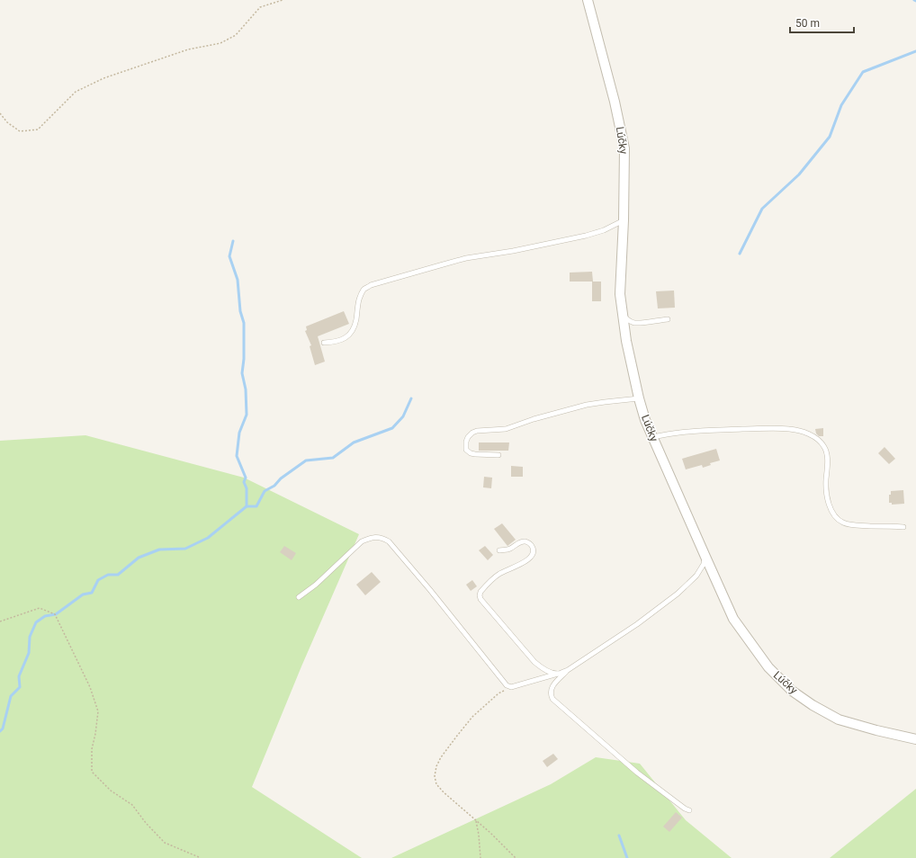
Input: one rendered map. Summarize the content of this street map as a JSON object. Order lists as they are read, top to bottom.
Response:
{
  "streets": {
    "street": ["Lúčky"]
  },
  "scale_bar": "50 m"
}
